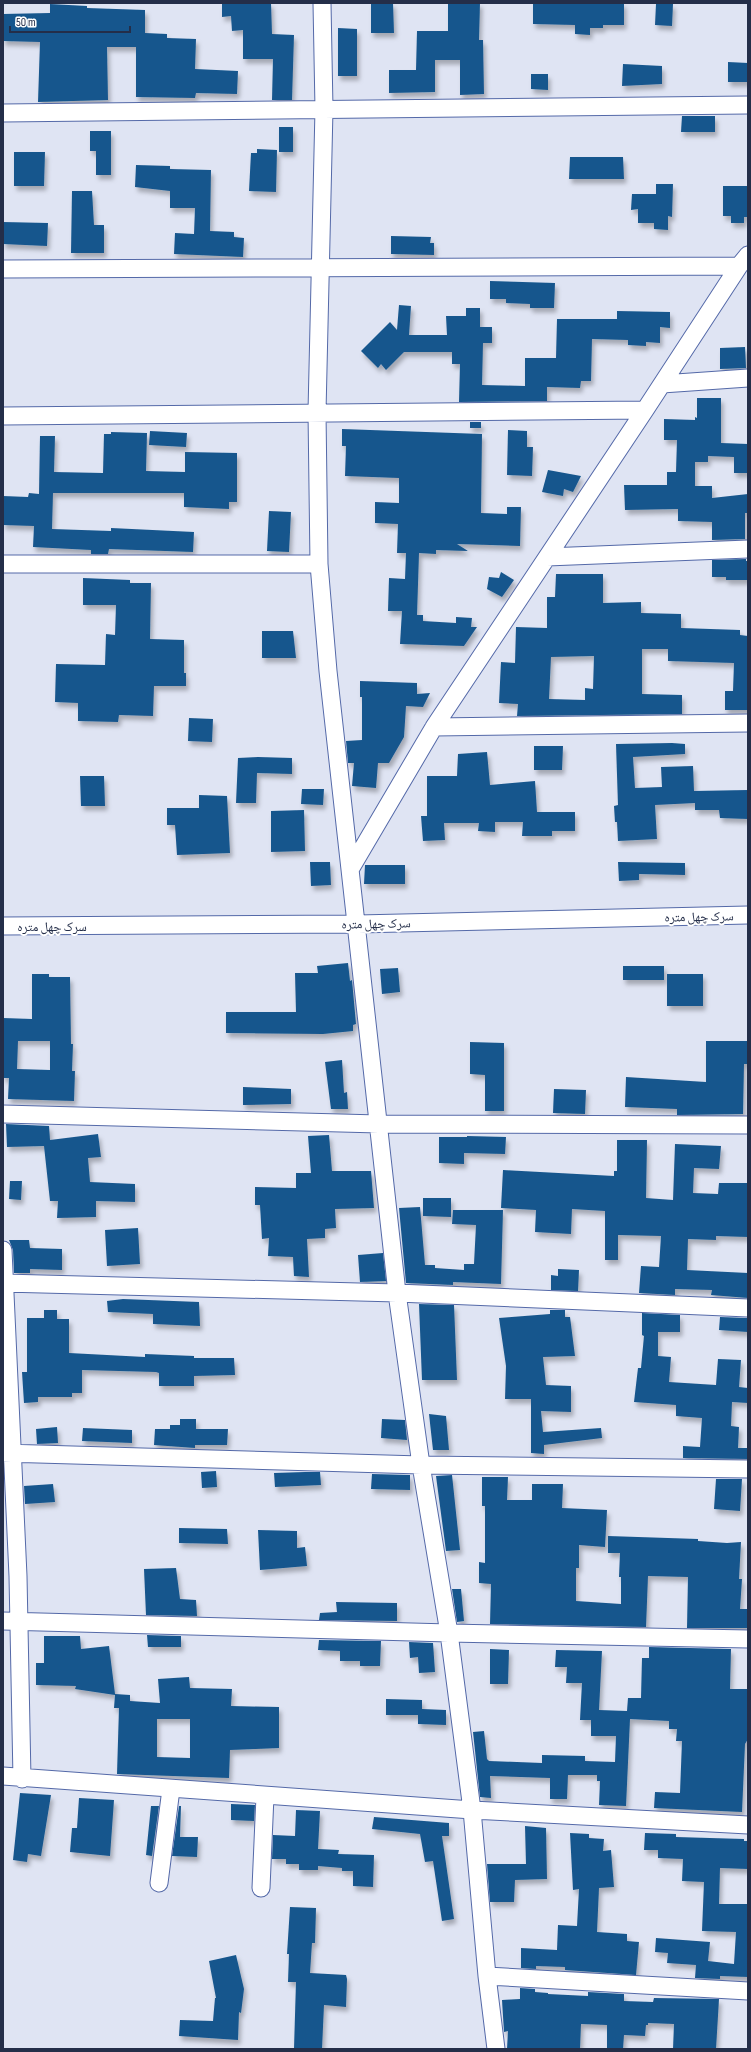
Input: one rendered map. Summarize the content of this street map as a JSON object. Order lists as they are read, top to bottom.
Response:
{
  "streets": {
    "street": ["سرک چهل متره"]
  },
  "scale_bar": "50 m"
}
